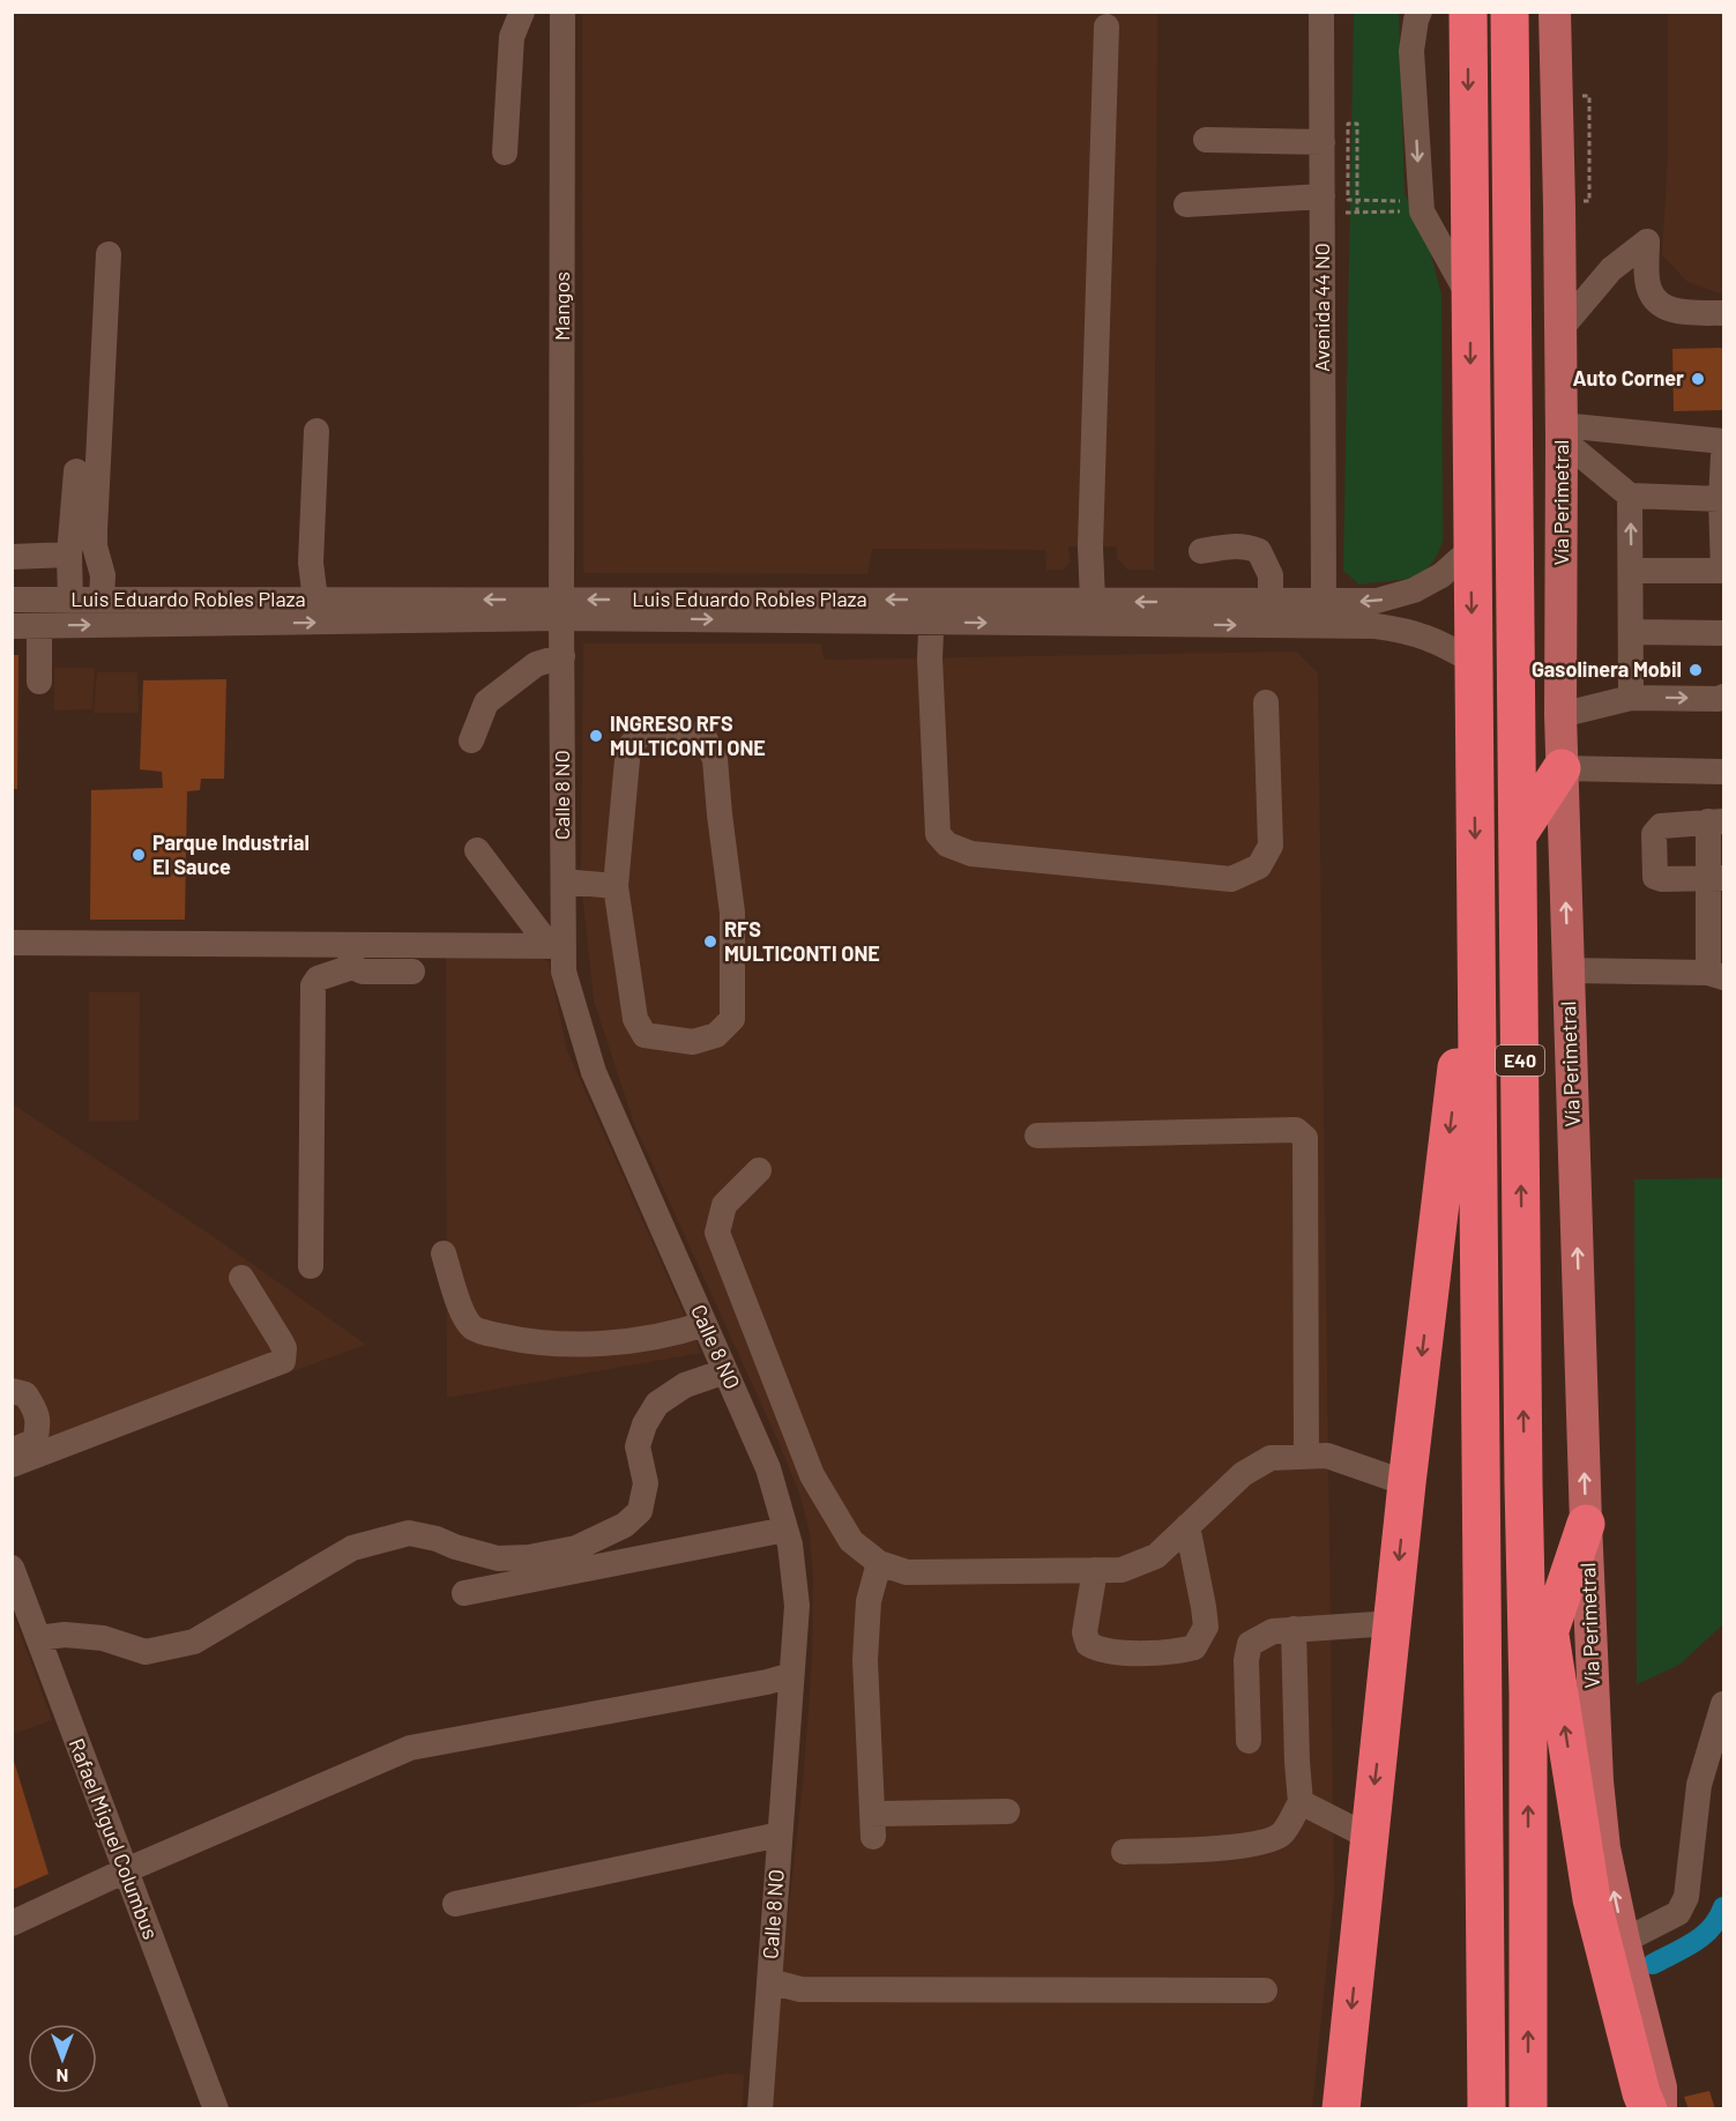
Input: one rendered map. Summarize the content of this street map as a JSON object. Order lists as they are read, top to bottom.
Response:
{
  "streets": {
    "highway": ["E40"],
    "main road": ["Vía Perimetral"],
    "street": [
      "Mangos",
      "Avenida 44 NO",
      "Luis Eduardo Robles Plaza",
      "Calle 8 NO",
      "Rafael Miguel Columbus"
    ]
  },
  "crossings": [
    ["Mangos", "Luis Eduardo Robles Plaza"],
    ["Mangos", "Calle 8 NO"],
    ["Avenida 44 NO", "Luis Eduardo Robles Plaza"],
    ["Luis Eduardo Robles Plaza", "Calle 8 NO"],
    ["Luis Eduardo Robles Plaza", "E40"]
  ],
  "one_way": ["Vía Perimetral"],
  "places": [
    "Auto Corner",
    "Gasolinera Mobil",
    "INGRESO RFS MULTICONTI ONE",
    "Parque Industrial El Sauce",
    "RFS MULTICONTI ONE"
  ],
  "north": "bottom"
}
